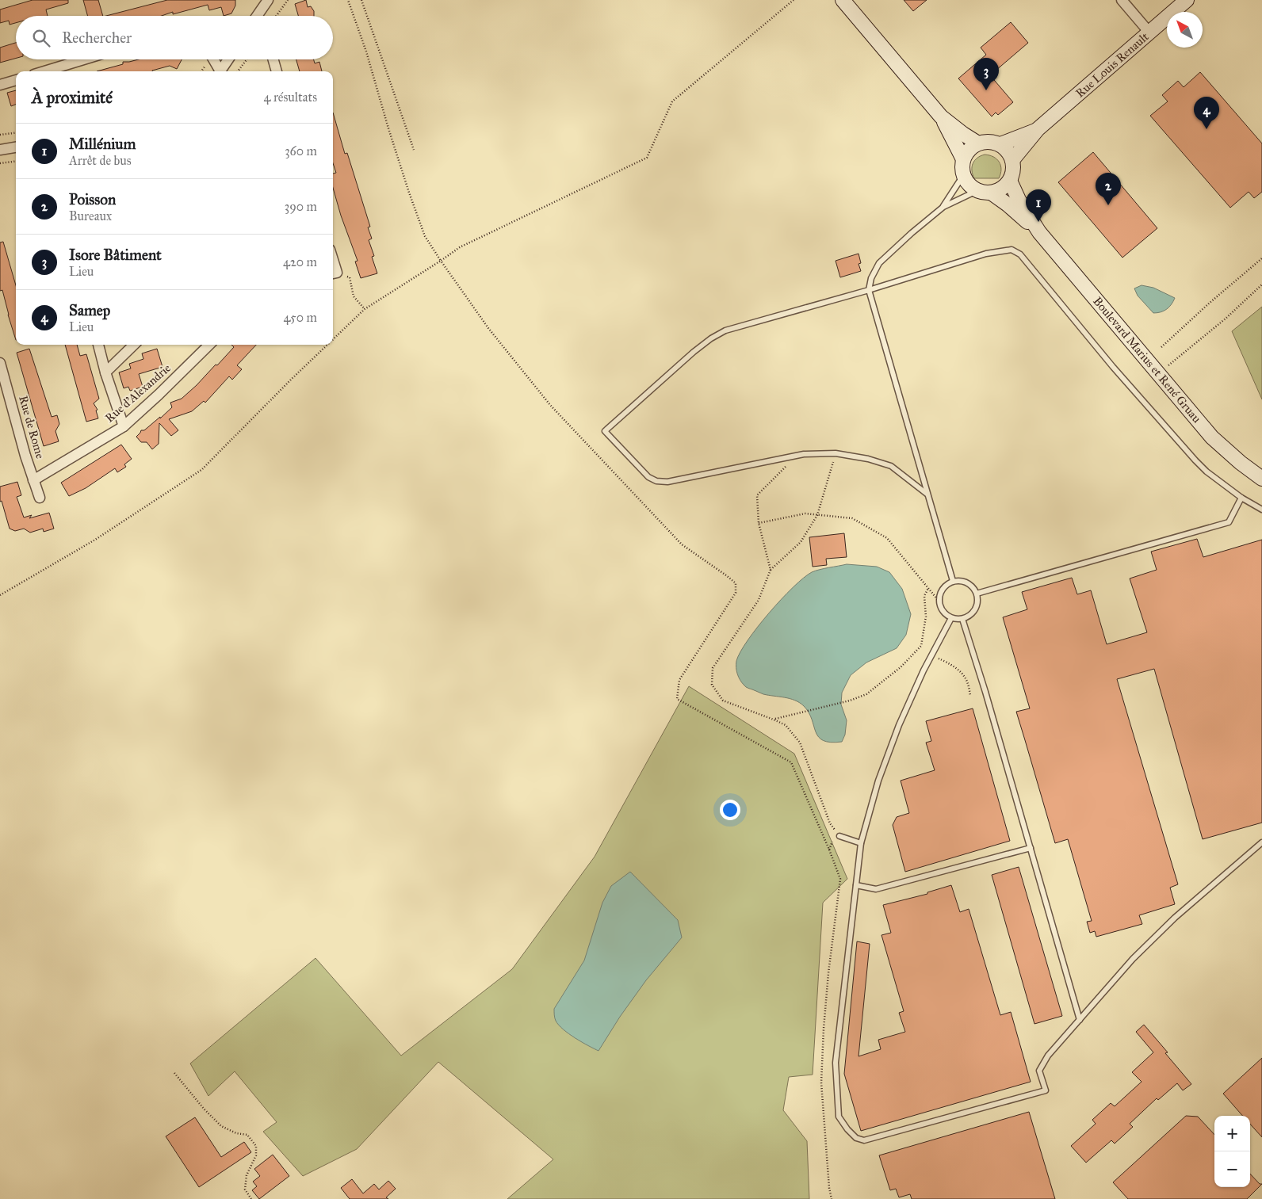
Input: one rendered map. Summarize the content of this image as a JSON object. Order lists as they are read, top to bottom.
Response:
{
  "streets": {
    "main road": ["Rue Louis Renault", "Boulevard Marius et René Gruau"],
    "street": ["Rue d'Alexandrie", "Rue de Rome"]
  },
  "crossings": [
    ["Rue Louis Renault", "Boulevard Marius et René Gruau"],
    ["Rue d'Alexandrie", "Rue de Rome"]
  ],
  "north": "top left",
  "page": {
    "search": "Rechercher",
    "pins": [
      "3",
      "4",
      "2",
      "1"
    ],
    "heading": ["À proximité", "4 résultats"],
    "list": [
      {
        "mark": "1",
        "name": "Millénium",
        "note": "Arrêt de bus",
        "value": "360 m"
      },
      {
        "mark": "2",
        "name": "Poisson",
        "note": "Bureaux",
        "value": "390 m"
      },
      {
        "mark": "3",
        "name": "Isore Bâtiment",
        "note": "Lieu",
        "value": "420 m"
      },
      {
        "mark": "4",
        "name": "Samep",
        "note": "Lieu",
        "value": "450 m"
      }
    ],
    "map_buttons": ["+", "−"]
  }
}
